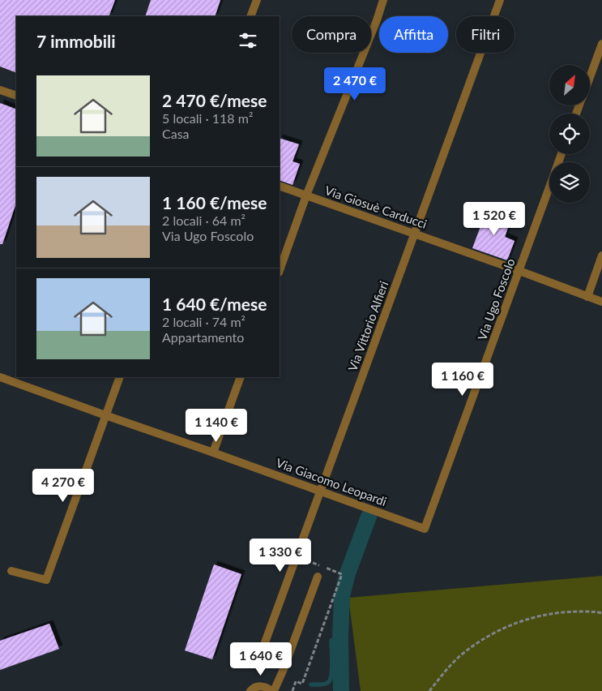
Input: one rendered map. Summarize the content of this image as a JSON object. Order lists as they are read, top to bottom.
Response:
{
  "streets": {
    "street": [
      "Via Giosuè Carducci",
      "Via Ugo Foscolo",
      "Via Vittorio Alfieri",
      "Via Giacomo Leopardi"
    ]
  },
  "crossings": [
    ["Via Giosuè Carducci", "Via Ugo Foscolo"],
    ["Via Giosuè Carducci", "Via Vittorio Alfieri"],
    ["Via Ugo Foscolo", "Via Giacomo Leopardi"],
    ["Via Vittorio Alfieri", "Via Giacomo Leopardi"]
  ],
  "north": "top right",
  "page": {
    "chip": ["Compra", "Affitta", "Filtri"],
    "heading": "7 immobili",
    "list": [
      {
        "name": "2 470 €/mese",
        "note": "5 locali · 118 m² · Casa"
      },
      {
        "name": "1 160 €/mese",
        "note": "2 locali · 64 m² · Via Ugo Foscolo"
      },
      {
        "name": "1 640 €/mese",
        "note": "2 locali · 74 m² · Appartamento"
      }
    ],
    "price": [
      "2 470 €",
      "1 520 €",
      "1 160 €",
      "1 140 €",
      "4 270 €",
      "1 330 €",
      "1 640 €"
    ]
  }
}
